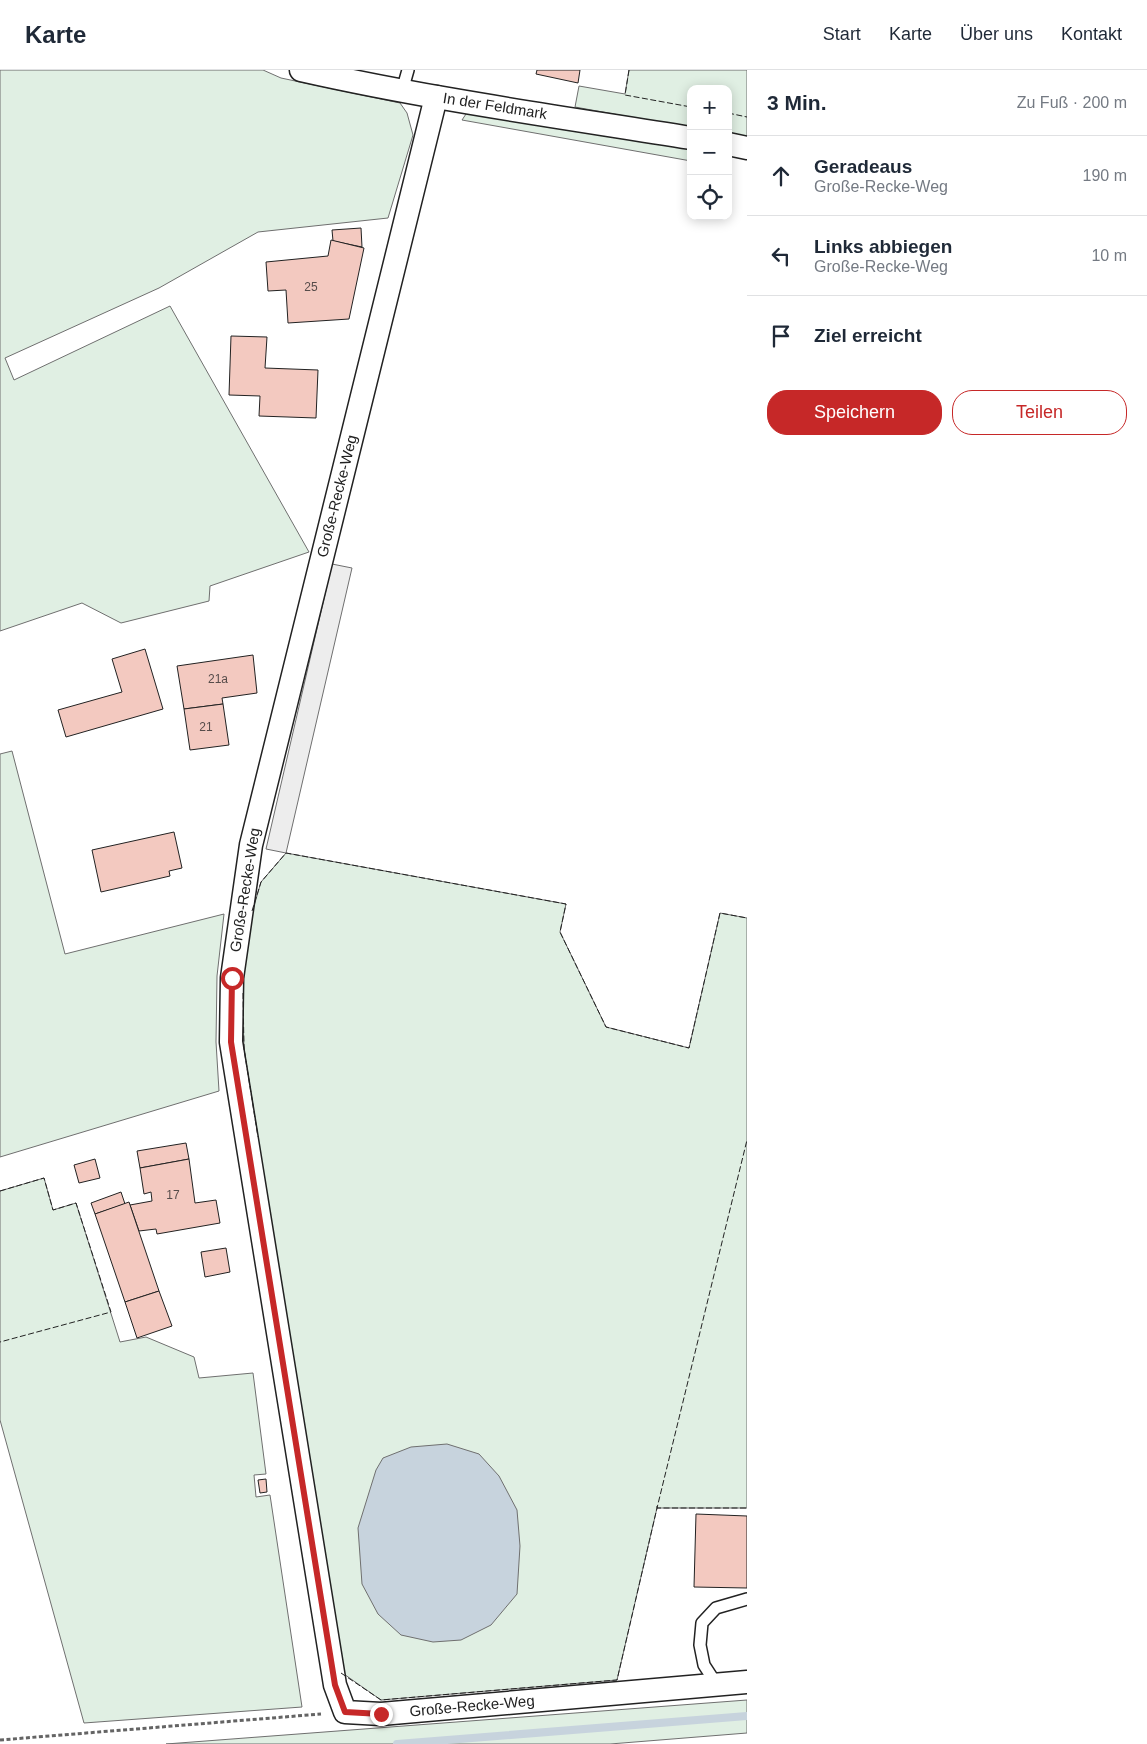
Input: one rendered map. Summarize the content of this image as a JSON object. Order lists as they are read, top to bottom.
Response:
{
  "streets": {
    "street": ["In der Feldmark", "Große-Recke-Weg"]
  },
  "crossings": [
    ["In der Feldmark", "Große-Recke-Weg"]
  ],
  "house_numbers": [
    "25",
    "21a",
    "21",
    "17"
  ],
  "page": {
    "header": "Karte",
    "nav": [
      "Start",
      "Karte",
      "Über uns",
      "Kontakt"
    ],
    "heading": ["3 Min.", "Zu Fuß · 200 m"],
    "map_buttons": ["+", "−"],
    "list": [
      ["Geradeaus", "Große-Recke-Weg", "190 m"],
      ["Links abbiegen", "Große-Recke-Weg", "10 m"],
      "Ziel erreicht"
    ],
    "buttons": ["Speichern", "Teilen"]
  }
}
